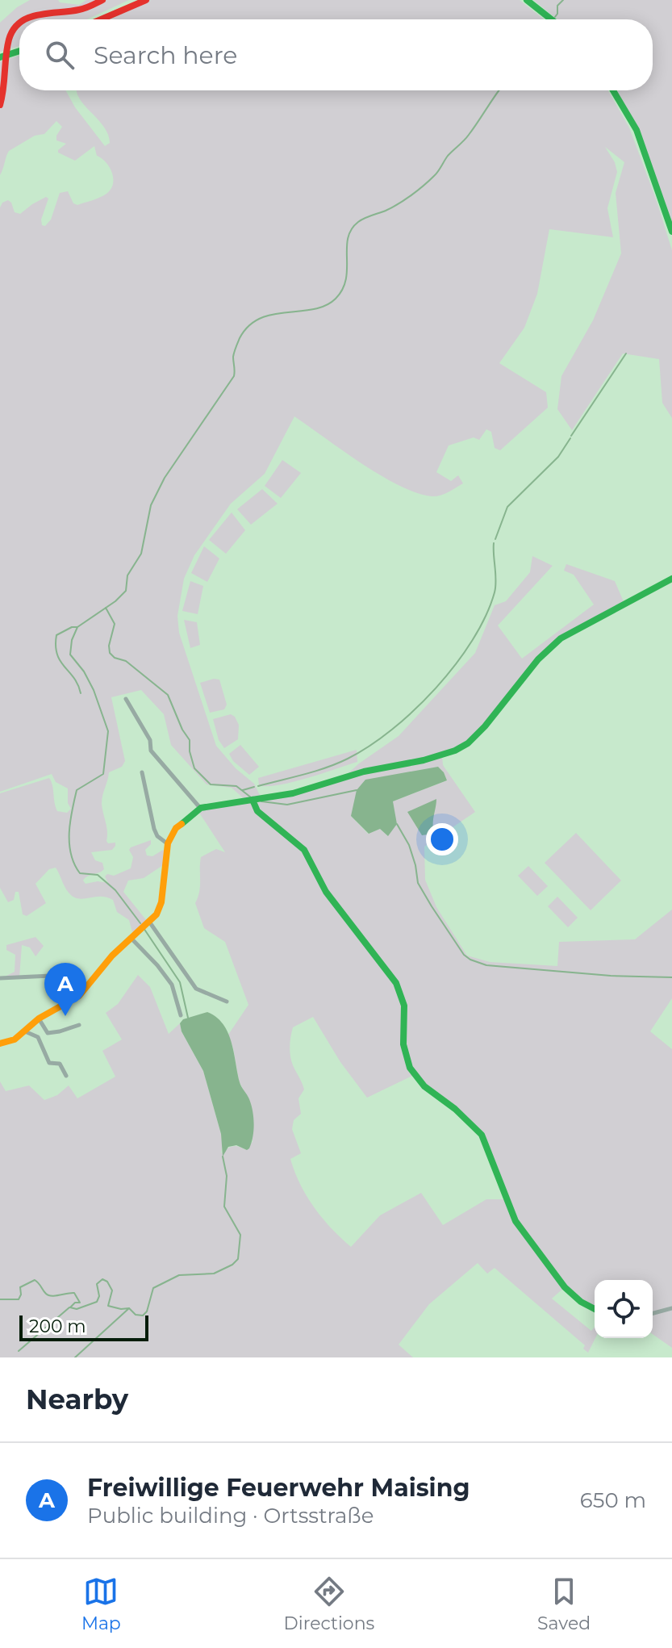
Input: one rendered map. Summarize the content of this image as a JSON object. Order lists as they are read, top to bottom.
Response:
{
  "scale_bar": "200 m",
  "page": {
    "search": "Search here",
    "pins": "A",
    "scale": "200 m",
    "heading": "Nearby",
    "list": [
      {
        "mark": "A",
        "name": "Freiwillige Feuerwehr Maising",
        "note": "Public building · Ortsstraße",
        "value": "650 m"
      }
    ],
    "nav": ["Map", "Directions", "Saved"]
  }
}
